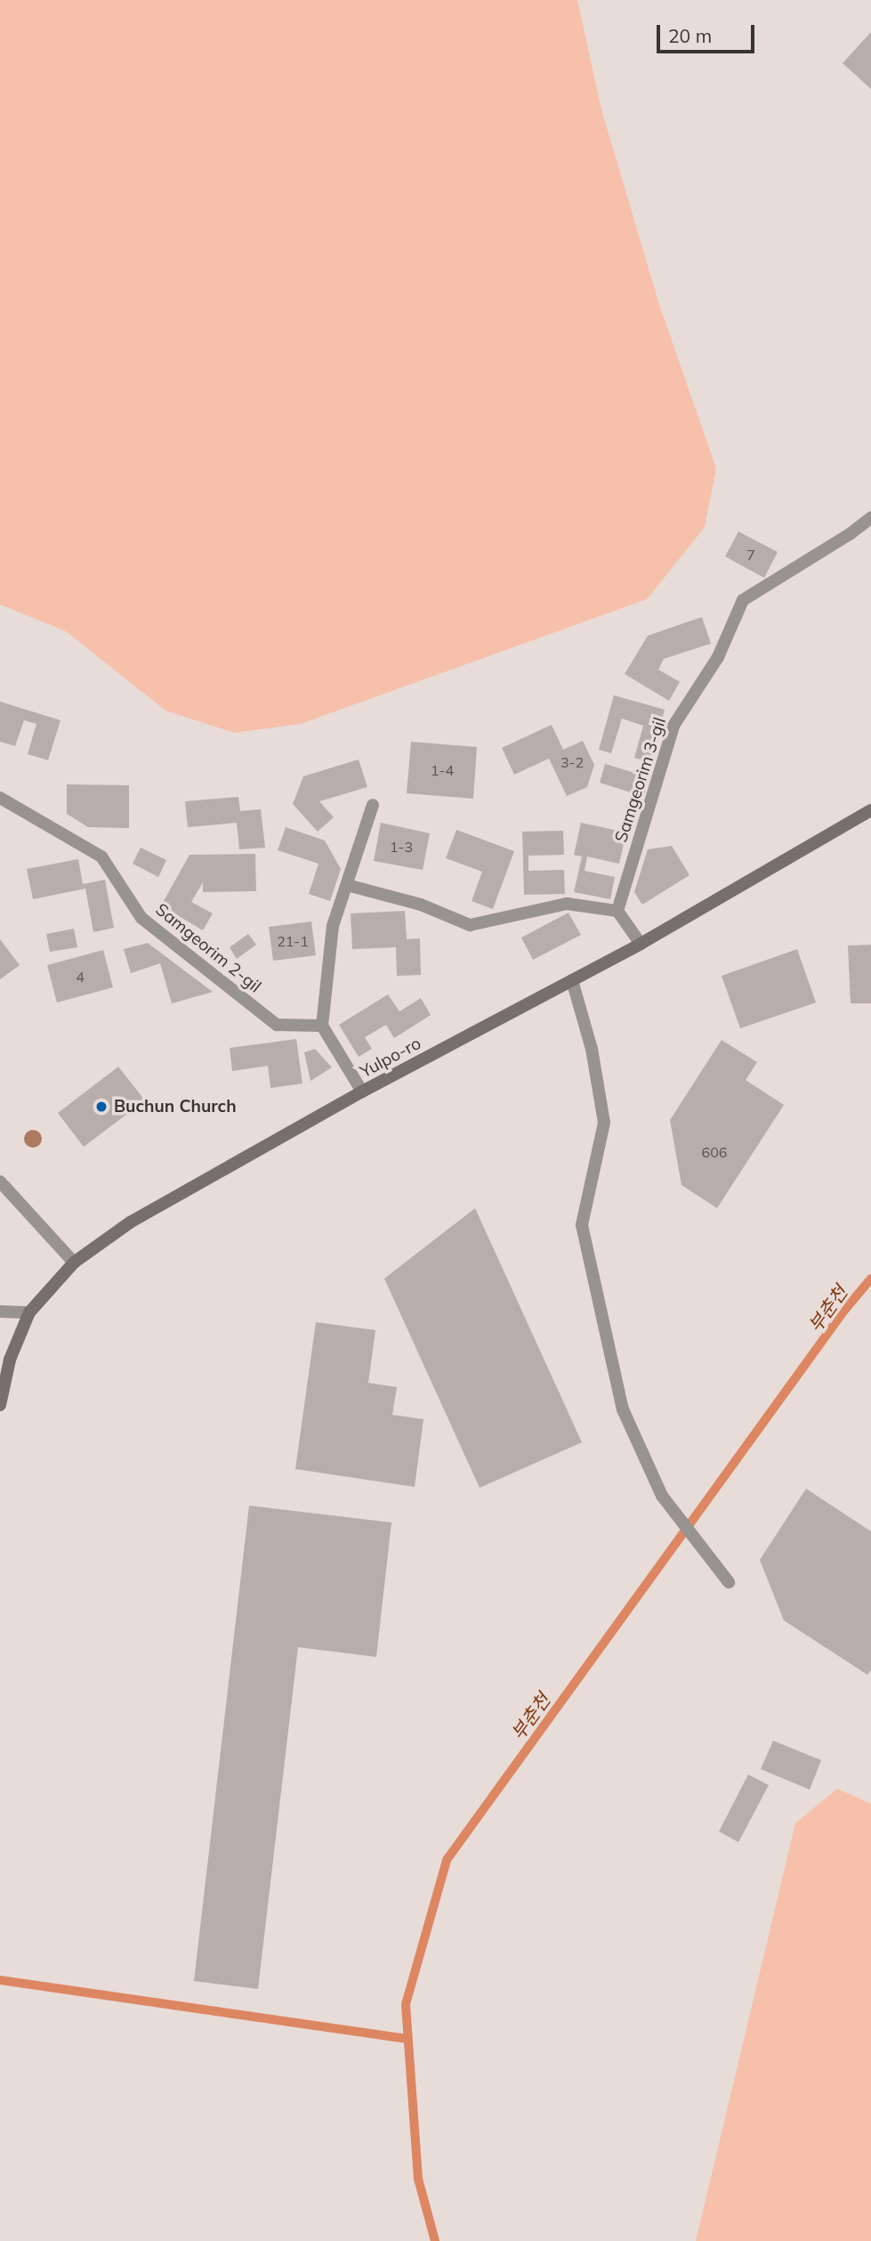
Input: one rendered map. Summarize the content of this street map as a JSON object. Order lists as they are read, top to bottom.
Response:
{
  "streets": {
    "street": ["Samgeorim 3-gil", "Samgeorim 2-gil", "Yulpo-ro"]
  },
  "water": ["부춘천"],
  "places": ["Buchun Church"],
  "house_numbers": [
    "7",
    "3-2",
    "1-4",
    "1-3",
    "21-1",
    "4",
    "606"
  ],
  "scale_bar": "20 m"
}
